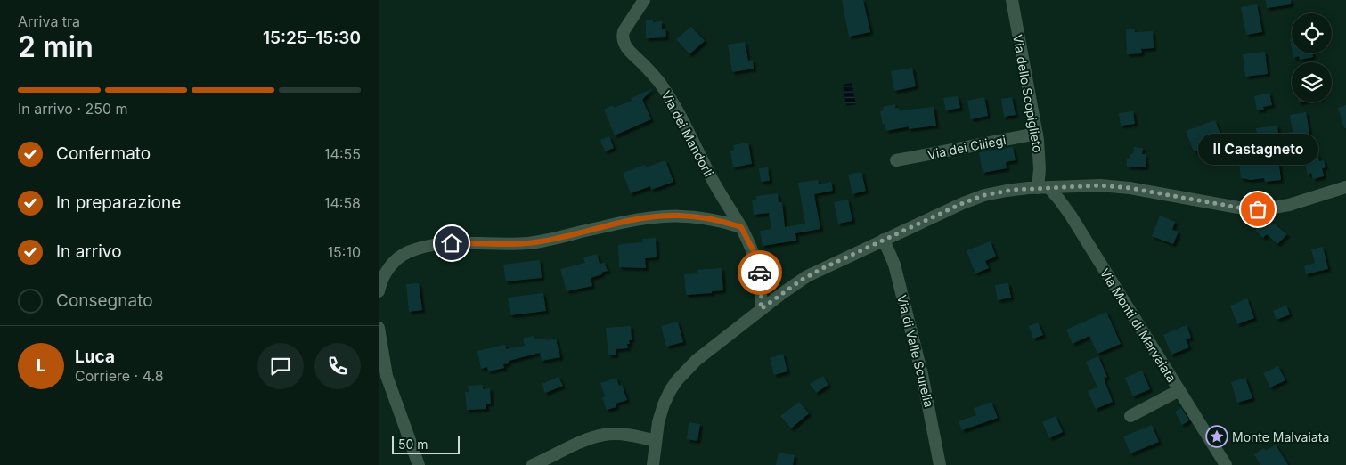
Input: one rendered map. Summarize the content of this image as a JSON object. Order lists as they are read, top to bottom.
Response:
{
  "streets": {
    "street": [
      "Via dello Scopiglieto",
      "Via dei Mandorli",
      "Via dei Ciliegi",
      "Via Monti di Marvaiata",
      "Via di Valle Scurelia"
    ]
  },
  "crossings": [
    ["Via dello Scopiglieto", "Via dei Ciliegi"],
    ["Via dello Scopiglieto", "Via Monti di Marvaiata"]
  ],
  "places": {
    "other": ["Il Castagneto"],
    "place": ["Monte Malvaiata"]
  },
  "scale_bar": "50 m",
  "page": {
    "heading": ["2 min", "Arriva tra", "15:25–15:30"],
    "panel": ["Luca", "Corriere · 4.8"],
    "bar": "In arrivo · 250 m",
    "list": [
      ["Confermato", "14:55"],
      ["In preparazione", "14:58"],
      ["In arrivo", "15:10"],
      "Consegnato"
    ],
    "bubble": "Il Castagneto",
    "round": "L",
    "scale": "50 m"
  }
}
